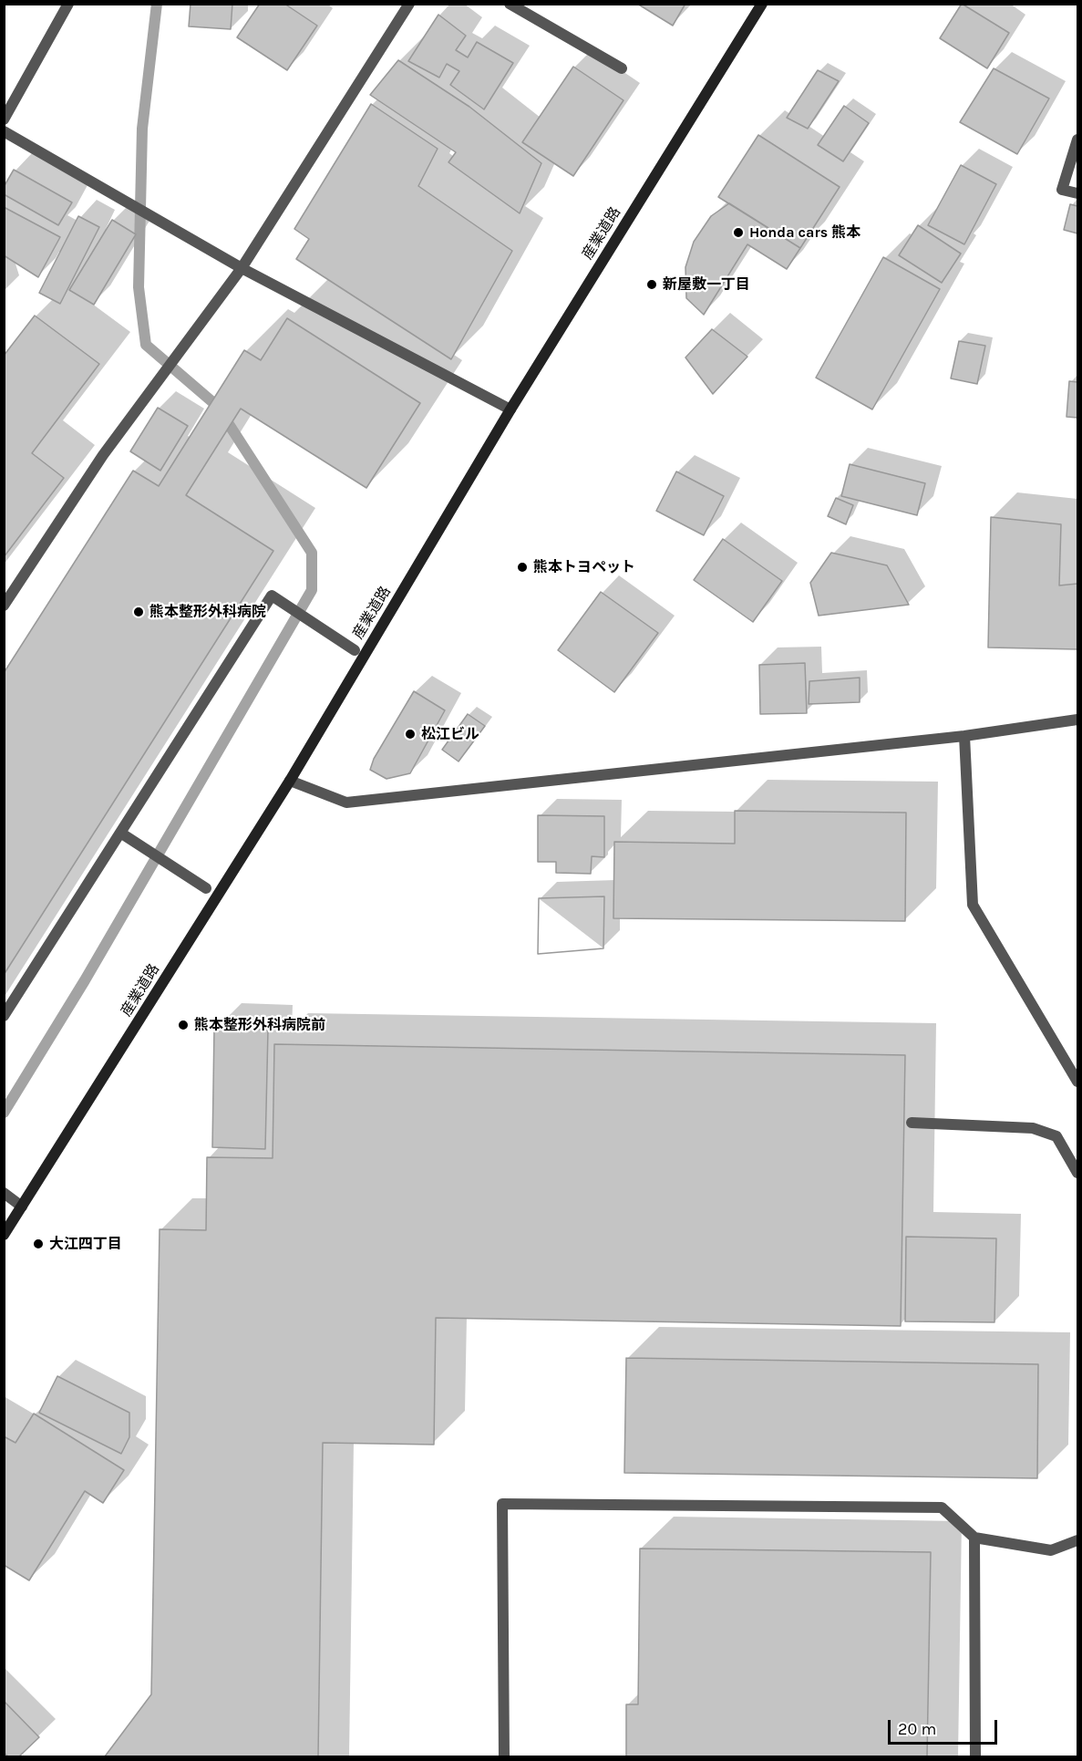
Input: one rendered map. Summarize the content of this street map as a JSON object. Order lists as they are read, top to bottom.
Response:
{
  "streets": {
    "street": ["産業道路"]
  },
  "places": [
    "Honda cars 熊本",
    "新屋敷一丁目",
    "熊本トヨペット",
    "熊本整形外科病院",
    "松江ビル",
    "熊本整形外科病院前",
    "大江四丁目"
  ],
  "scale_bar": "20 m"
}
